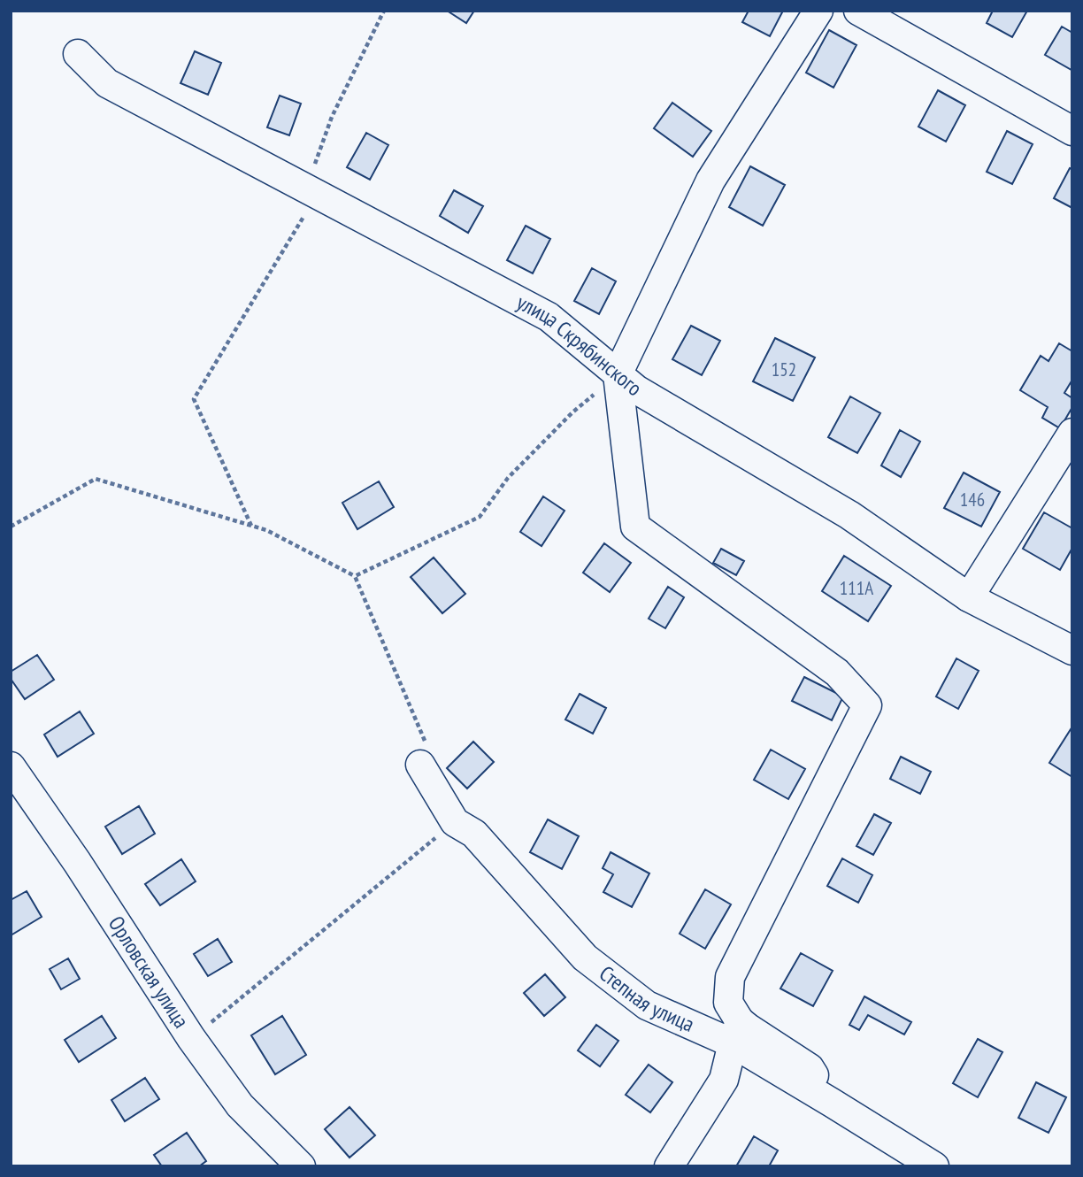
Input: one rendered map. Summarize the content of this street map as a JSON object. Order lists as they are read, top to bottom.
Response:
{
  "streets": {
    "street": ["улица Скрябинского", "Орловская улица", "Степная улица"]
  },
  "house_numbers": ["152", "146", "111А"]
}
